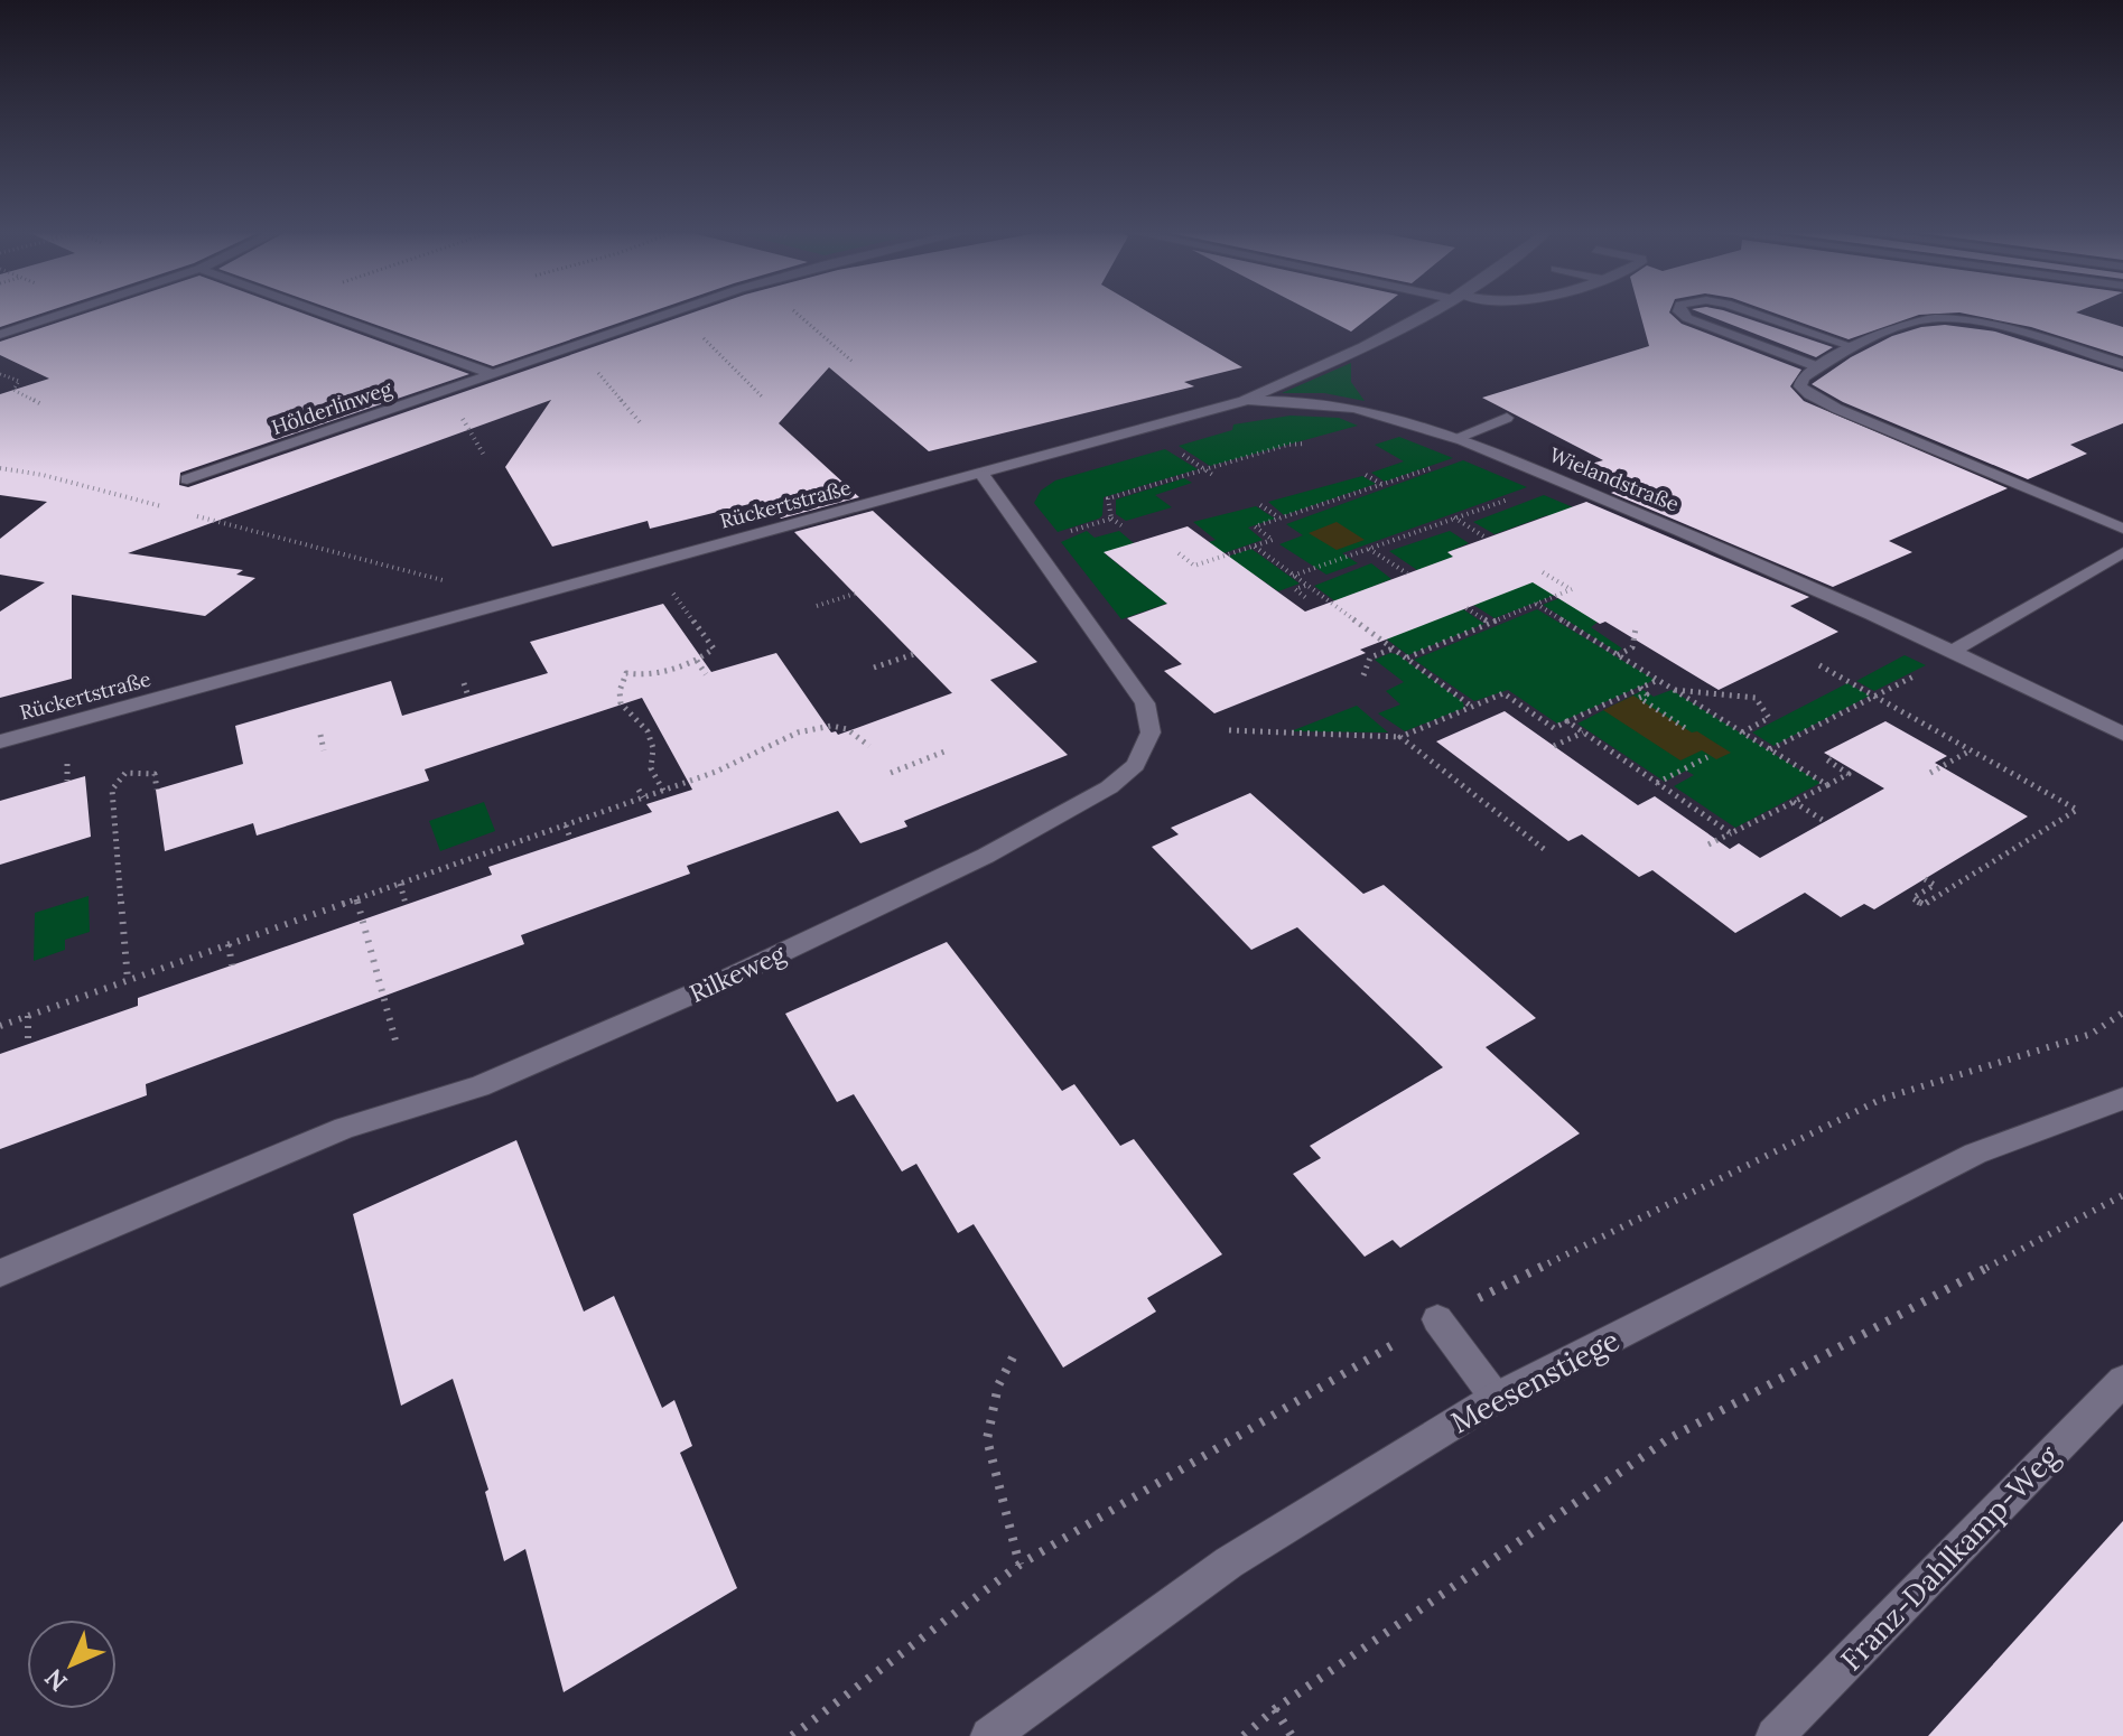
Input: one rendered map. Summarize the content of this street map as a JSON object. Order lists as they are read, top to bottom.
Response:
{
  "streets": {
    "street": [
      "Hölderlinweg",
      "Wielandstraße",
      "Rückertstraße",
      "Rilkeweg",
      "Meesenstiege",
      "Franz-Dahlkamp-Weg"
    ]
  },
  "crossings": [
    ["Wielandstraße", "Rückertstraße"],
    ["Rückertstraße", "Rilkeweg"]
  ],
  "north": "bottom left"
}
